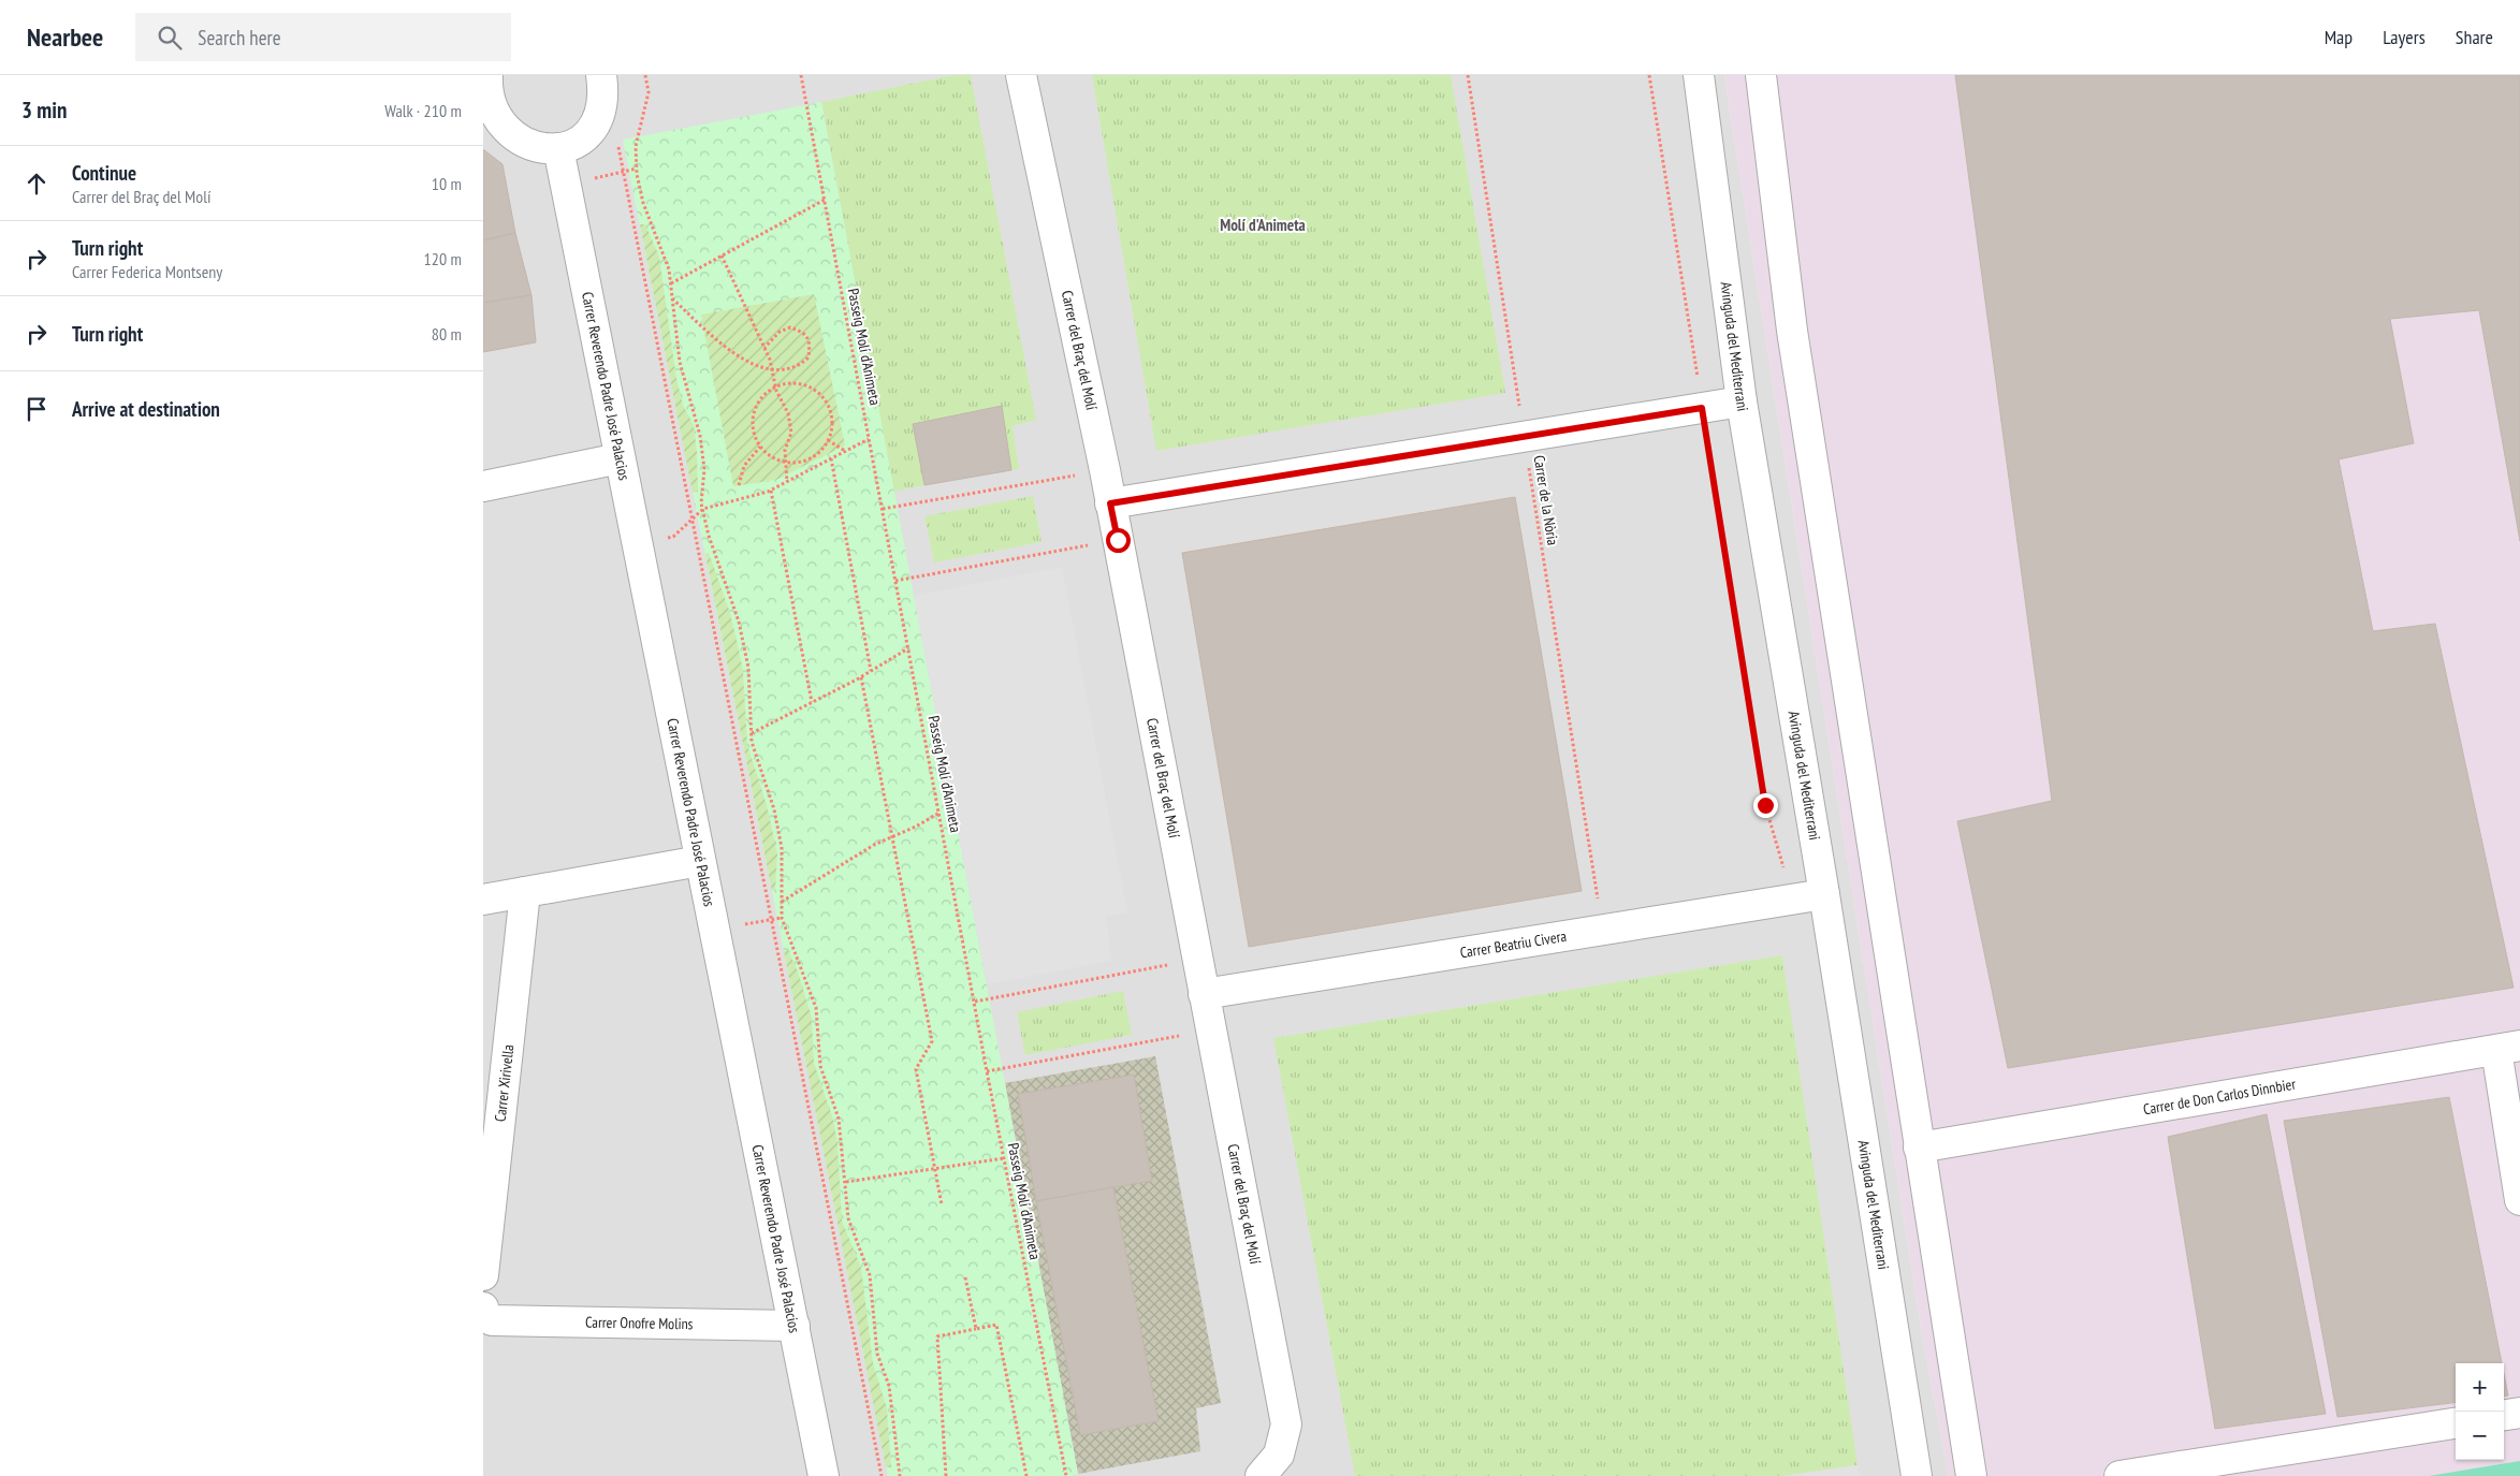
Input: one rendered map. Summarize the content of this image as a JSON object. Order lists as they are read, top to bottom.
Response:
{
  "streets": {
    "street": [
      "Avinguda del Mediterrani",
      "Carrer del Braç del Molí",
      "Carrer Reverendo Padre José Palacios",
      "Carrer Beatriu Civera",
      "Carrer Xirivella",
      "Carrer de Don Carlos Dinnbier",
      "Carrer Onofre Molins"
    ],
    "path": ["Passeig Molí d'Animeta", "Carrer de la Nòria"]
  },
  "crossings": [
    ["Avinguda del Mediterrani", "Carrer Beatriu Civera"],
    ["Carrer del Braç del Molí", "Carrer Beatriu Civera"],
    ["Carrer Reverendo Padre José Palacios", "Carrer Onofre Molins"],
    ["Carrer de la Nòria", "Carrer Beatriu Civera"]
  ],
  "districts": ["Molí d'Animeta"],
  "page": {
    "header": "Nearbee",
    "search": "Search here",
    "nav": ["Map", "Layers", "Share"],
    "heading": ["3 min", "Walk · 210 m"],
    "list": [
      ["Continue", "Carrer del Braç del Molí", "10 m"],
      ["Turn right", "Carrer Federica Montseny", "120 m"],
      ["Turn right", "80 m"],
      "Arrive at destination"
    ],
    "map_buttons": ["+", "−"]
  }
}
